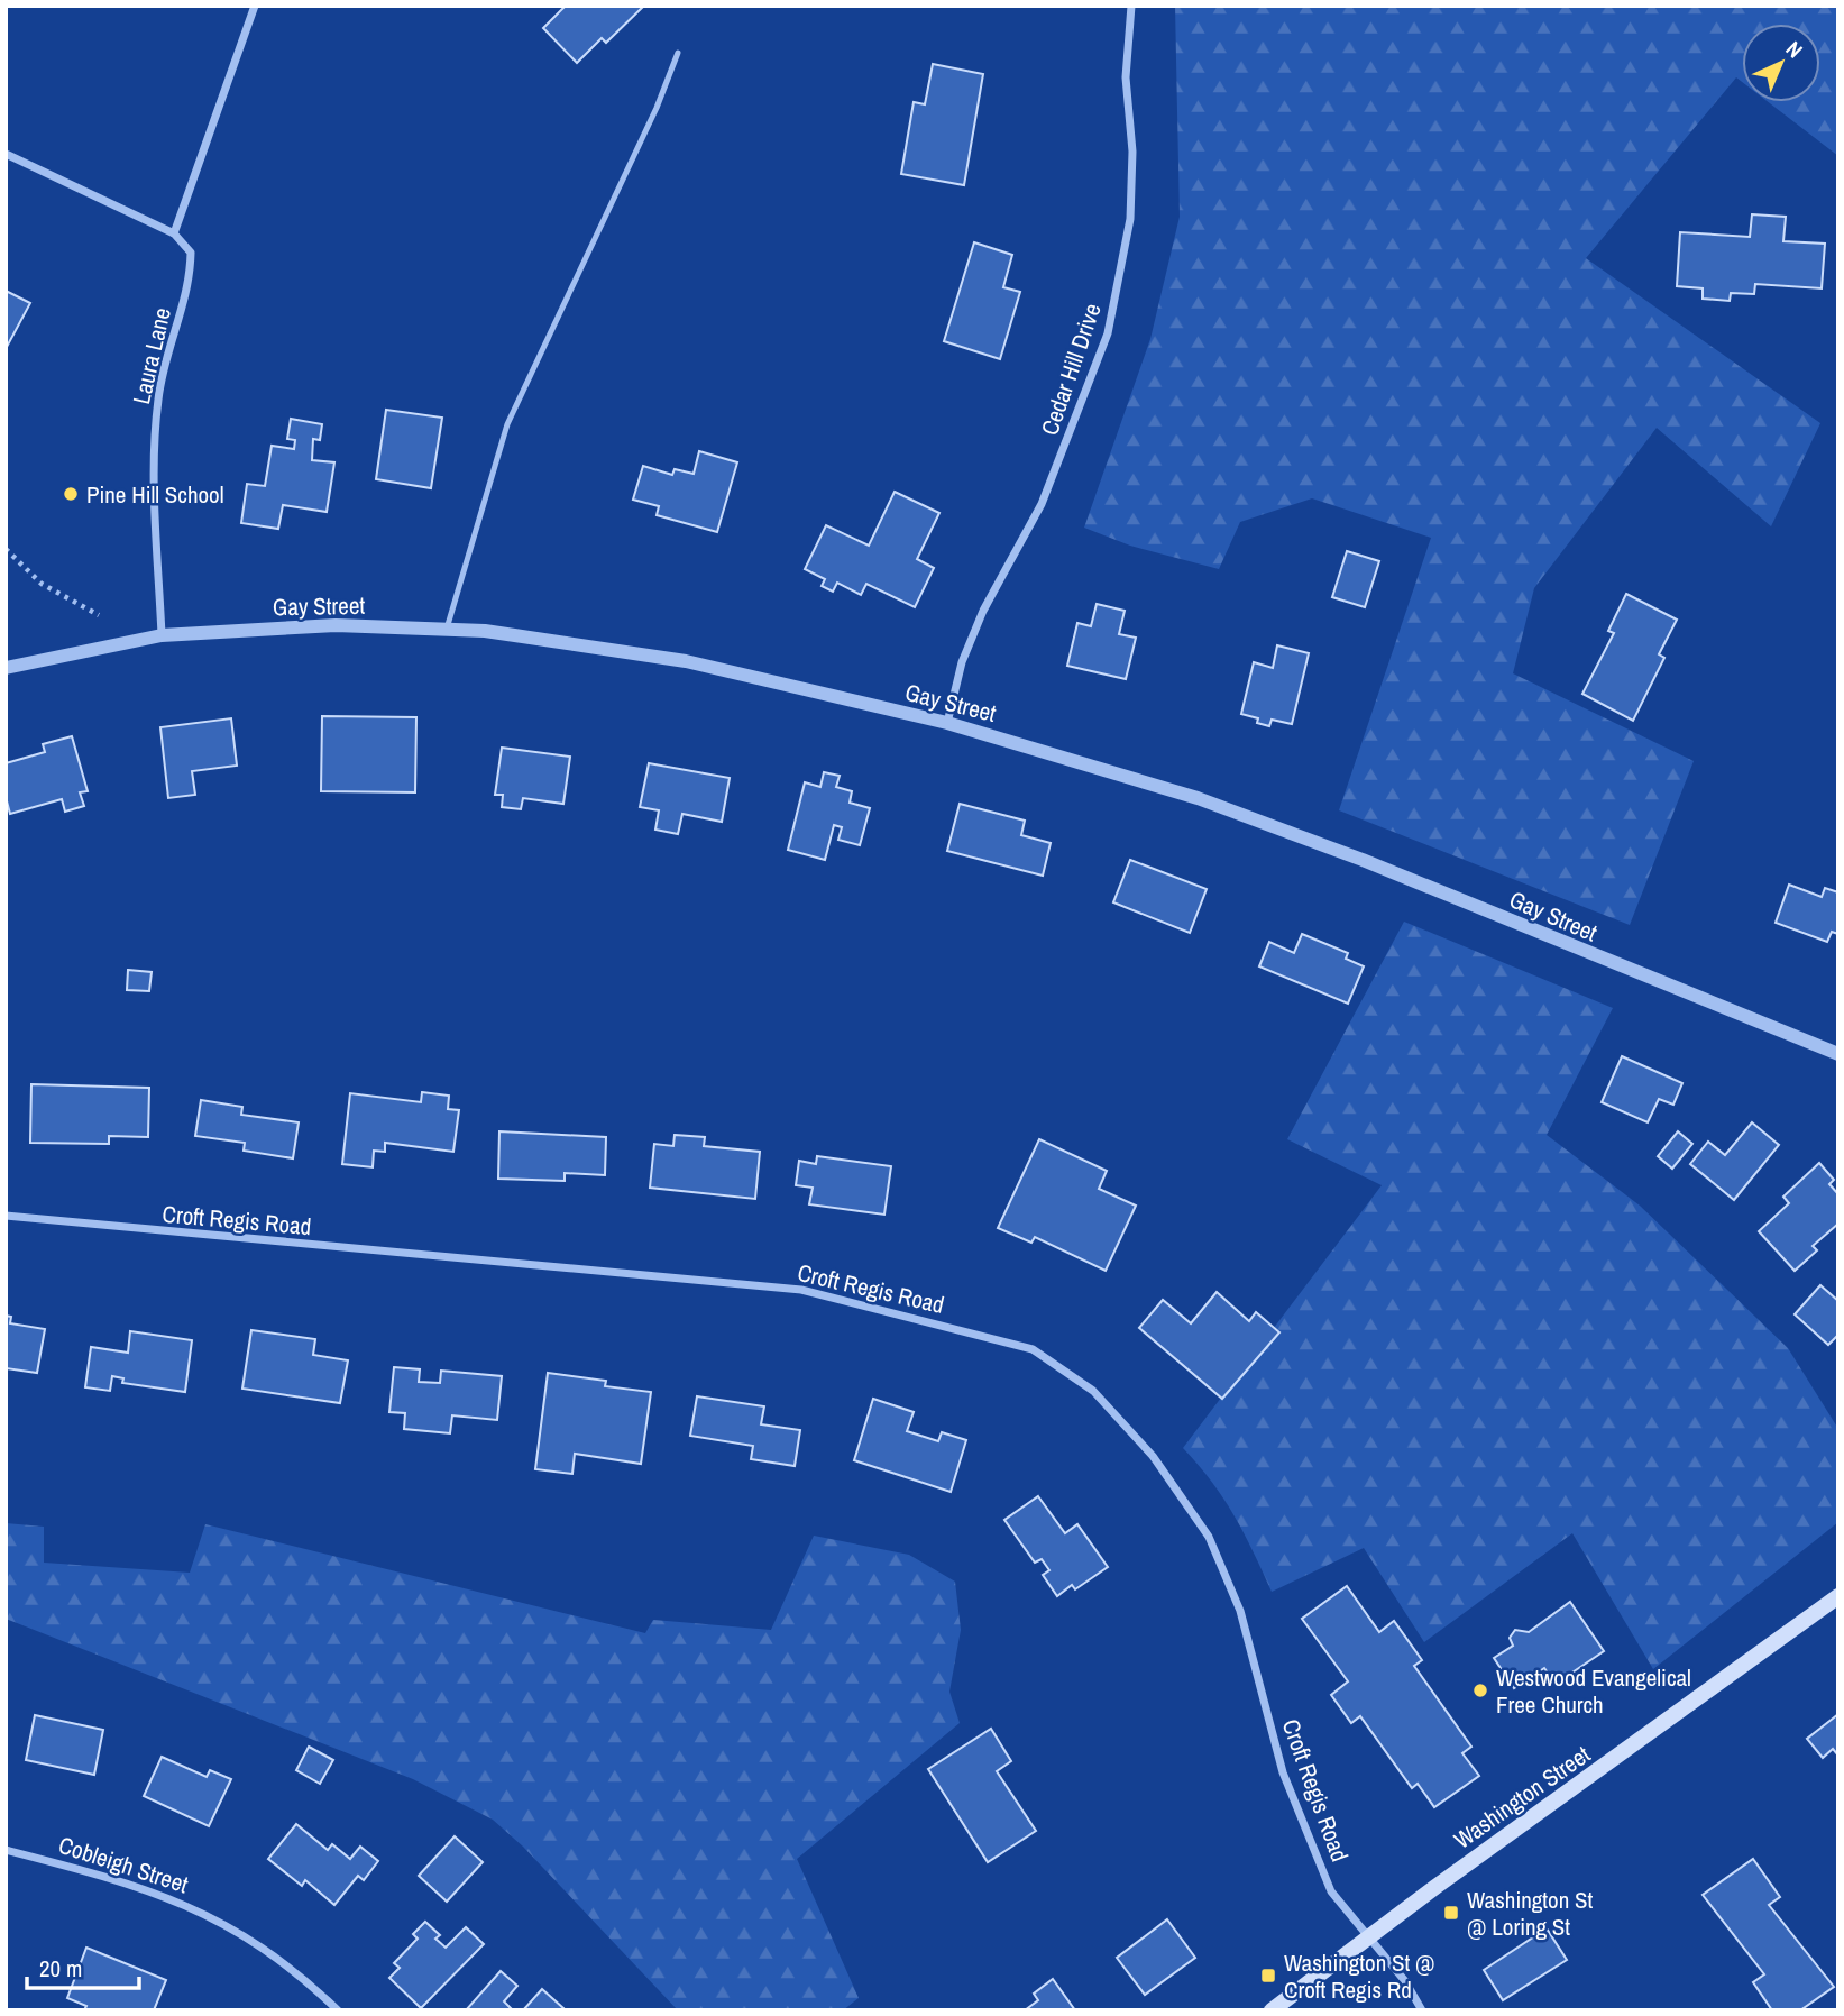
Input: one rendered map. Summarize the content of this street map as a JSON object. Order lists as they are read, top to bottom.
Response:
{
  "streets": {
    "main road": ["Washington Street"],
    "street": [
      "Laura Lane",
      "Cedar Hill Drive",
      "Gay Street",
      "Croft Regis Road",
      "Cobleigh Street"
    ]
  },
  "crossings": [
    ["Laura Lane", "Gay Street"],
    ["Cedar Hill Drive", "Gay Street"],
    ["Croft Regis Road", "Washington Street"]
  ],
  "places": {
    "other": ["Pine Hill School", "Westwood Evangelical Free Church"],
    "transit": ["Washington St @ Loring St", "Washington St @ Croft Regis Rd"]
  },
  "scale_bar": "20 m",
  "north": "top right"
}
